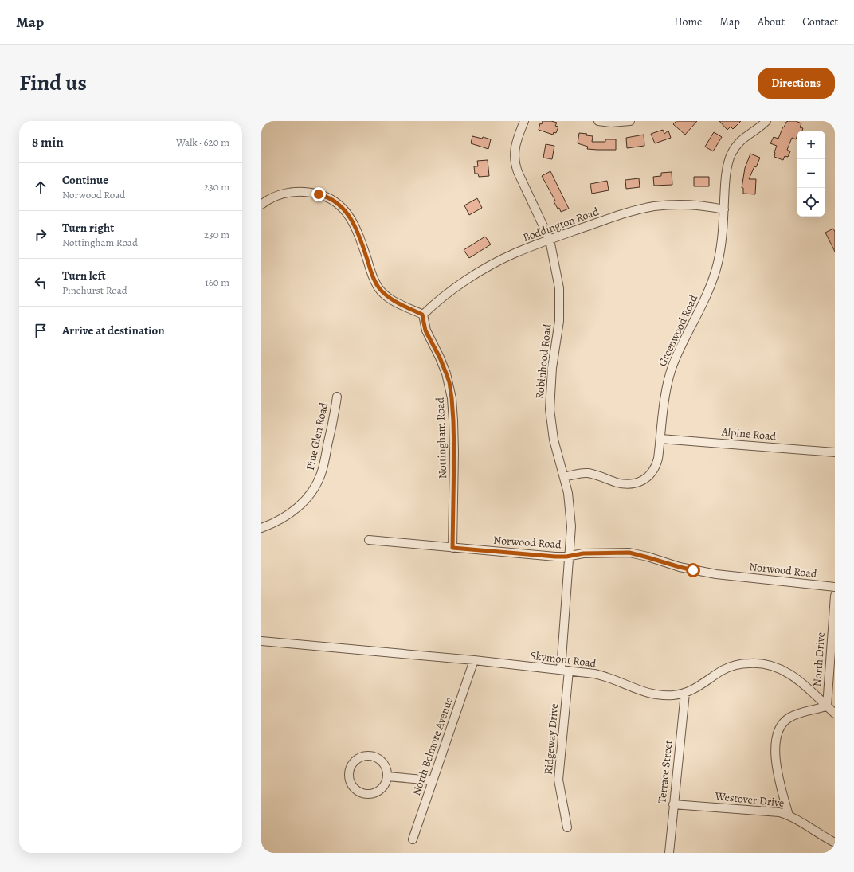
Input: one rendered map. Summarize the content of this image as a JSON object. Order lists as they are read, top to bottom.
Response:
{
  "streets": {
    "street": [
      "Boddington Road",
      "Greenwood Road",
      "Robinhood Road",
      "Alpine Road",
      "Pine Glen Road",
      "Nottingham Road",
      "Norwood Road",
      "Skymont Road",
      "North Drive",
      "Ridgeway Drive",
      "North Belmore Avenue",
      "Terrace Street",
      "Westover Drive"
    ]
  },
  "crossings": [
    ["Boddington Road", "Greenwood Road"],
    ["Boddington Road", "Robinhood Road"],
    ["Boddington Road", "Nottingham Road"],
    ["Greenwood Road", "Robinhood Road"],
    ["Greenwood Road", "Alpine Road"],
    ["Robinhood Road", "Norwood Road"],
    ["Robinhood Road", "Skymont Road"],
    ["Robinhood Road", "Ridgeway Drive"],
    ["Nottingham Road", "Norwood Road"],
    ["Skymont Road", "North Drive"],
    ["Skymont Road", "Ridgeway Drive"],
    ["Skymont Road", "North Belmore Avenue"],
    ["Skymont Road", "Terrace Street"],
    ["Terrace Street", "Westover Drive"]
  ],
  "page": {
    "header": "Map",
    "nav": [
      "Home",
      "Map",
      "About",
      "Contact"
    ],
    "title": "Find us",
    "buttons": "Directions",
    "heading": ["8 min", "Walk · 620 m"],
    "map_buttons": ["+", "−"],
    "list": [
      ["Continue", "Norwood Road", "230 m"],
      ["Turn right", "Nottingham Road", "230 m"],
      ["Turn left", "Pinehurst Road", "160 m"],
      "Arrive at destination"
    ]
  }
}
